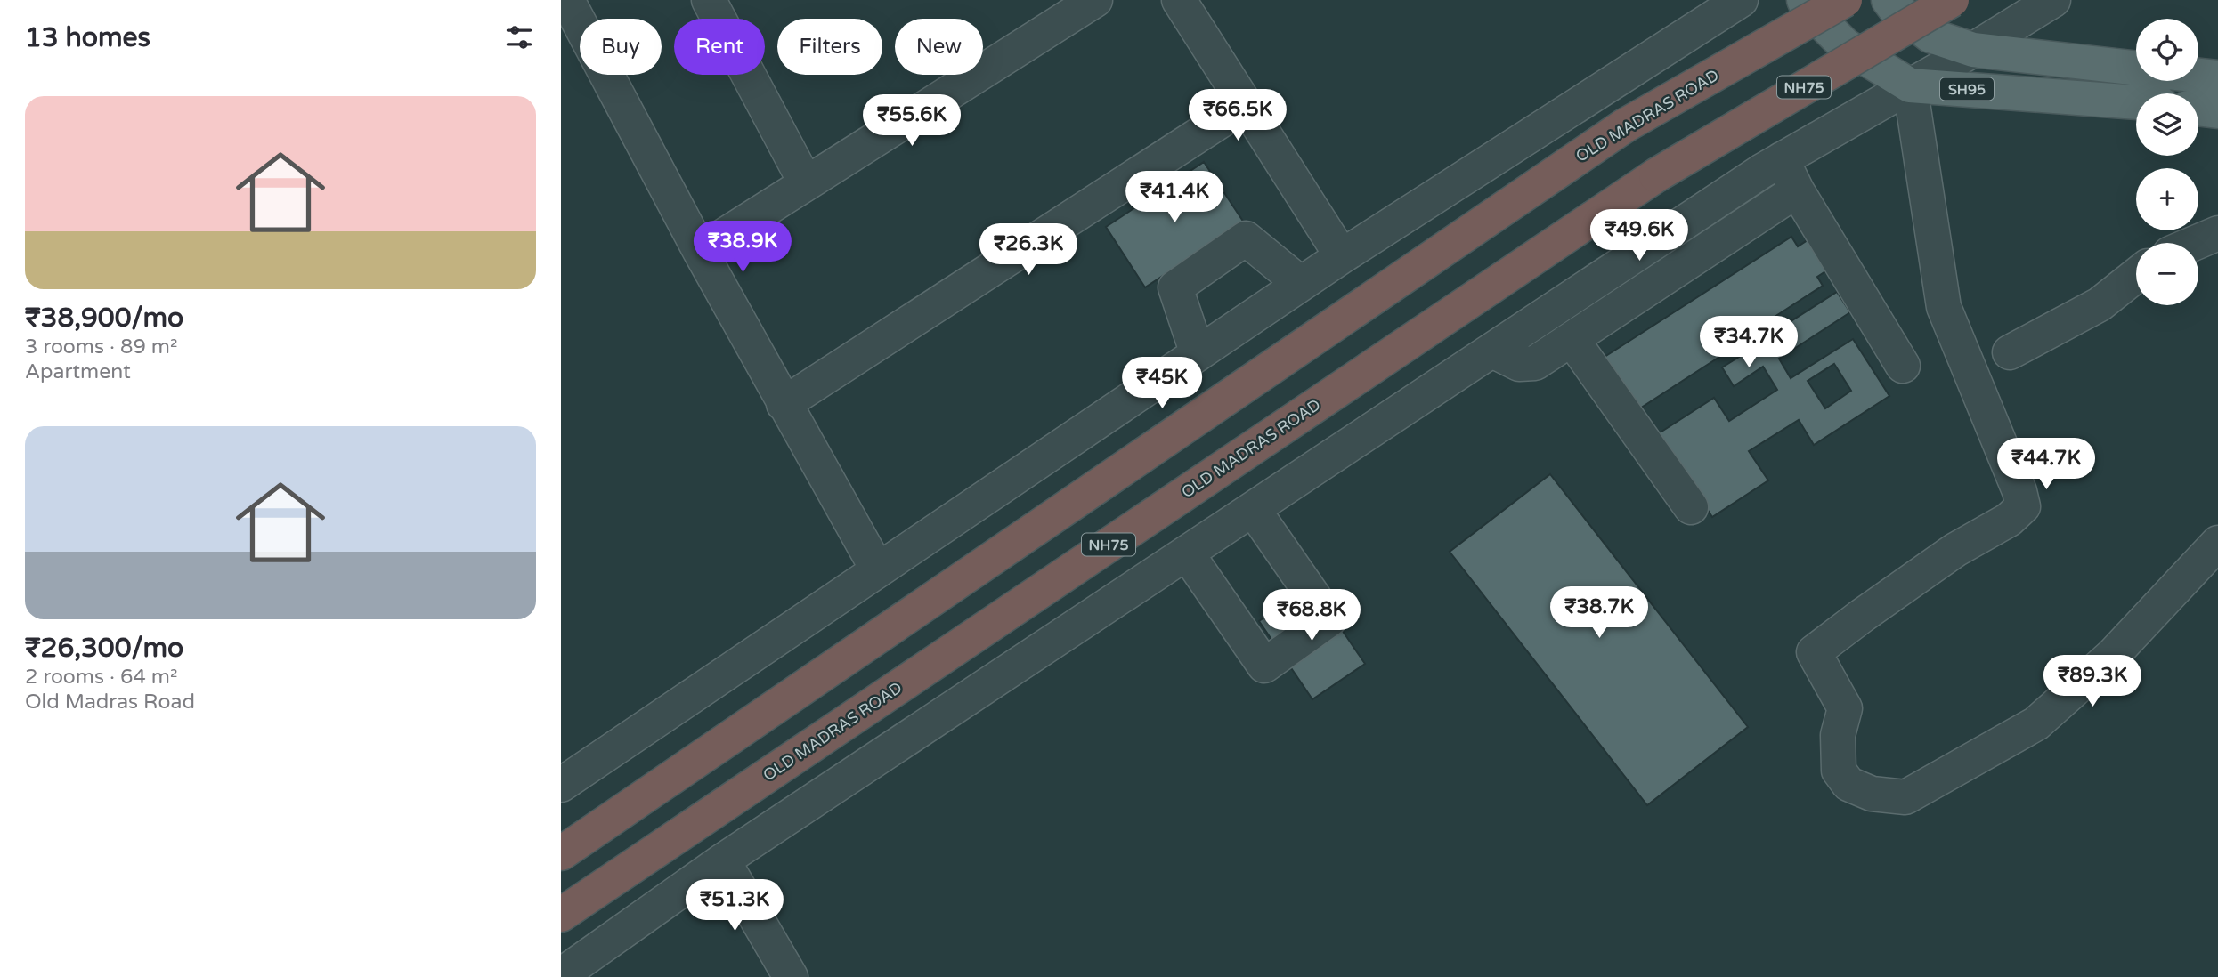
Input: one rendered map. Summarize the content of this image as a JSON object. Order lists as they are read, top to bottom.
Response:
{
  "streets": {
    "highway": ["NH75", "OLD MADRAS ROAD"],
    "main road": ["SH95"]
  },
  "page": {
    "heading": "13 homes",
    "map_buttons": ["+", "−"],
    "chip": [
      "Buy",
      "Rent",
      "Filters",
      "New"
    ],
    "list": [
      {
        "name": "₹38,900/mo",
        "note": "3 rooms · 89 m² · Apartment"
      },
      {
        "name": "₹26,300/mo",
        "note": "2 rooms · 64 m² · Old Madras Road"
      }
    ],
    "price": [
      "₹66.5K",
      "₹55.6K",
      "₹41.4K",
      "₹49.6K",
      "₹38.9K",
      "₹26.3K",
      "₹34.7K",
      "₹45K",
      "₹44.7K",
      "₹38.7K",
      "₹68.8K",
      "₹89.3K",
      "₹51.3K"
    ]
  }
}
